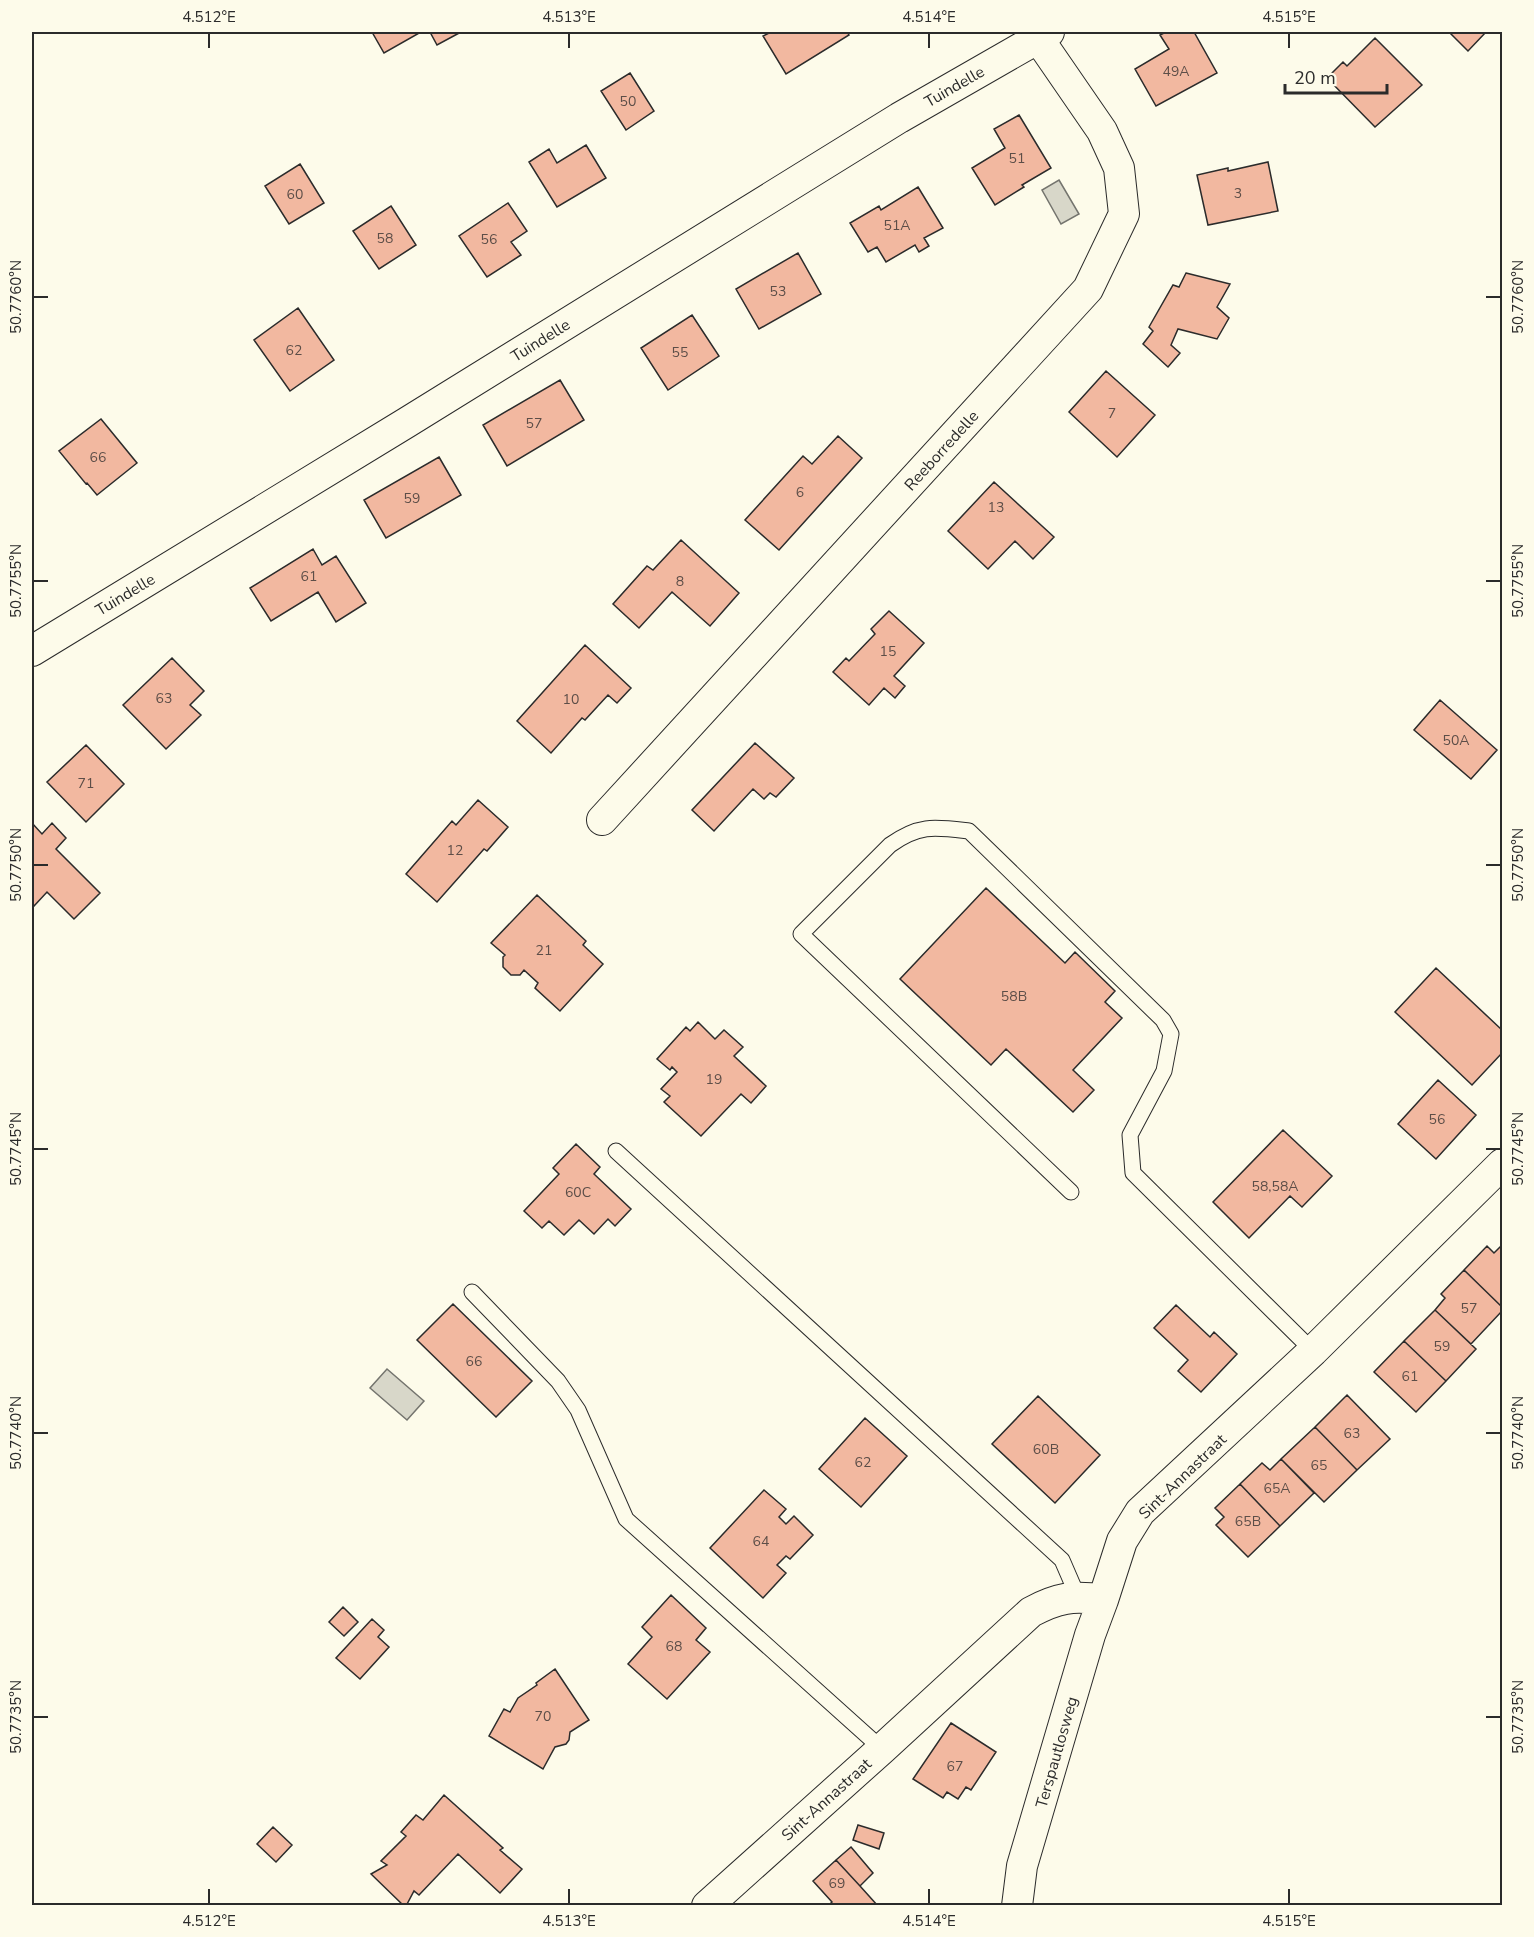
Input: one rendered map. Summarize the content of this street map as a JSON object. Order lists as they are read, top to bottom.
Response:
{
  "streets": {
    "street": [
      "Tuindelle",
      "Reeborredelle",
      "Sint-Annastraat",
      "Terspautlosweg"
    ]
  },
  "crossings": [
    ["Tuindelle", "Reeborredelle"],
    ["Sint-Annastraat", "Terspautlosweg"]
  ],
  "house_numbers": [
    "49A",
    "50",
    "51",
    "3",
    "60",
    "51A",
    "58",
    "56",
    "53",
    "62",
    "55",
    "7",
    "57",
    "66",
    "6",
    "59",
    "13",
    "61",
    "8",
    "15",
    "63",
    "10",
    "50A",
    "71",
    "12",
    "21",
    "58B",
    "19",
    "56",
    "58,58A",
    "60C",
    "57",
    "59",
    "66",
    "61",
    "63",
    "60B",
    "62",
    "65",
    "65A",
    "65B",
    "64",
    "68",
    "70",
    "67",
    "69"
  ],
  "scale_bar": "20 m",
  "coordinates": [
    "4.512°E",
    "4.513°E",
    "4.514°E",
    "4.515°E",
    "50.7760°N",
    "50.7755°N",
    "50.7750°N",
    "50.7745°N",
    "50.7740°N",
    "50.7735°N"
  ]
}
